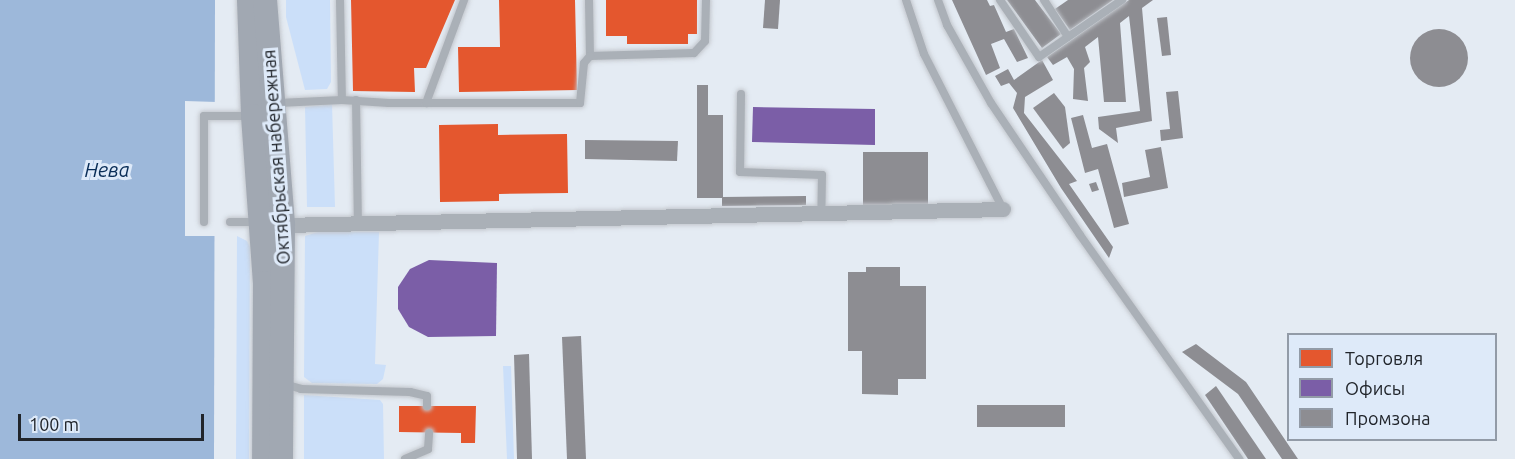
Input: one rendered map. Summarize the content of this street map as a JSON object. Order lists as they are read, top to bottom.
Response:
{
  "streets": {
    "main road": ["Октябрьская набережная"]
  },
  "water": ["Нева"],
  "legend": ["Торговля", "Офисы", "Промзона"],
  "scale_bar": "100 m"
}
